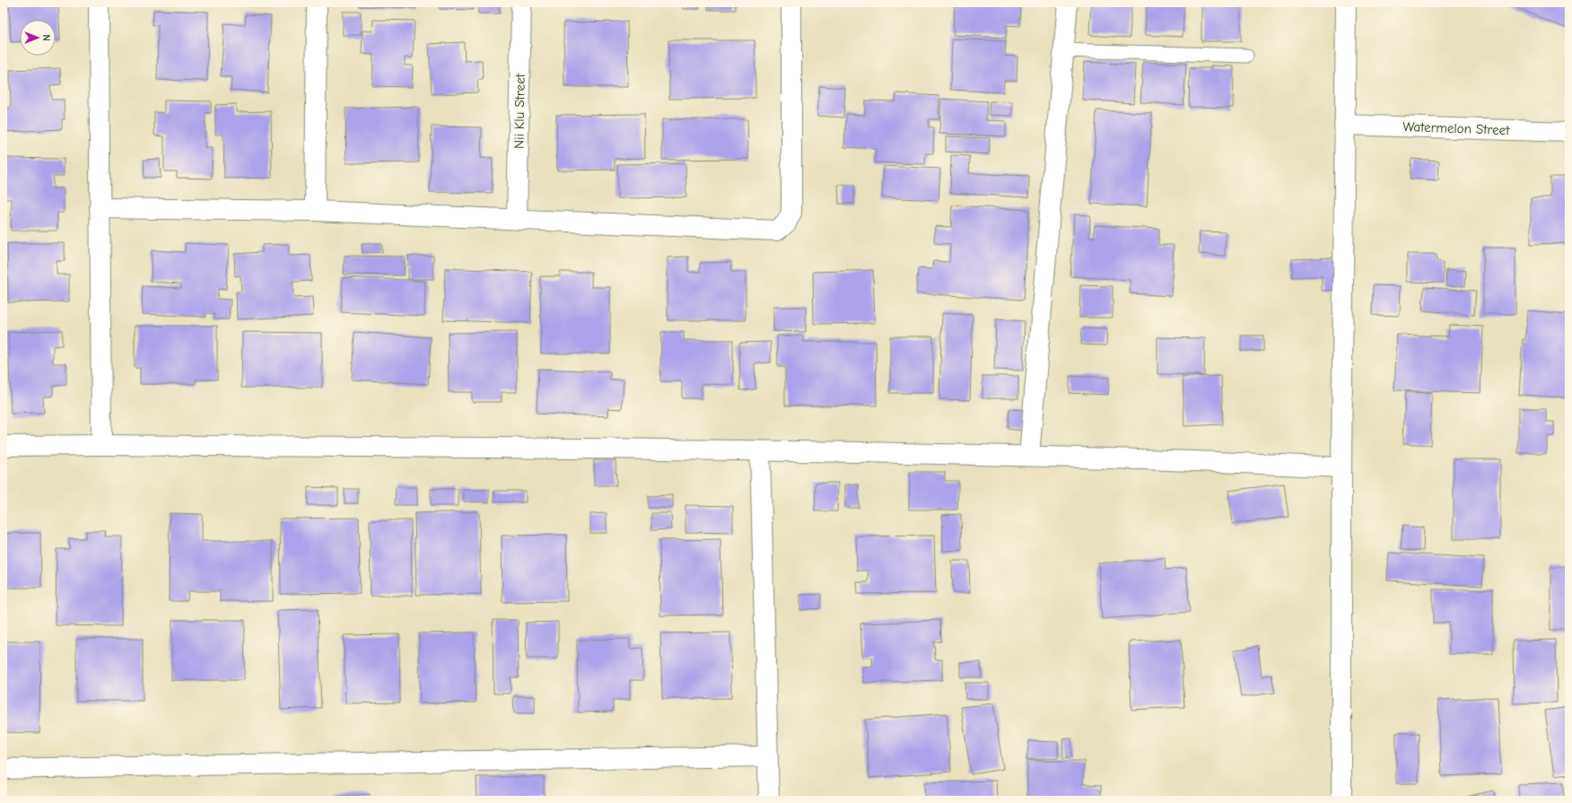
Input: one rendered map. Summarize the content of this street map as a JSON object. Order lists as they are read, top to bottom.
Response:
{
  "streets": {
    "street": ["Nii Klu Street", "Watermelon Street"]
  },
  "north": "right"
}
